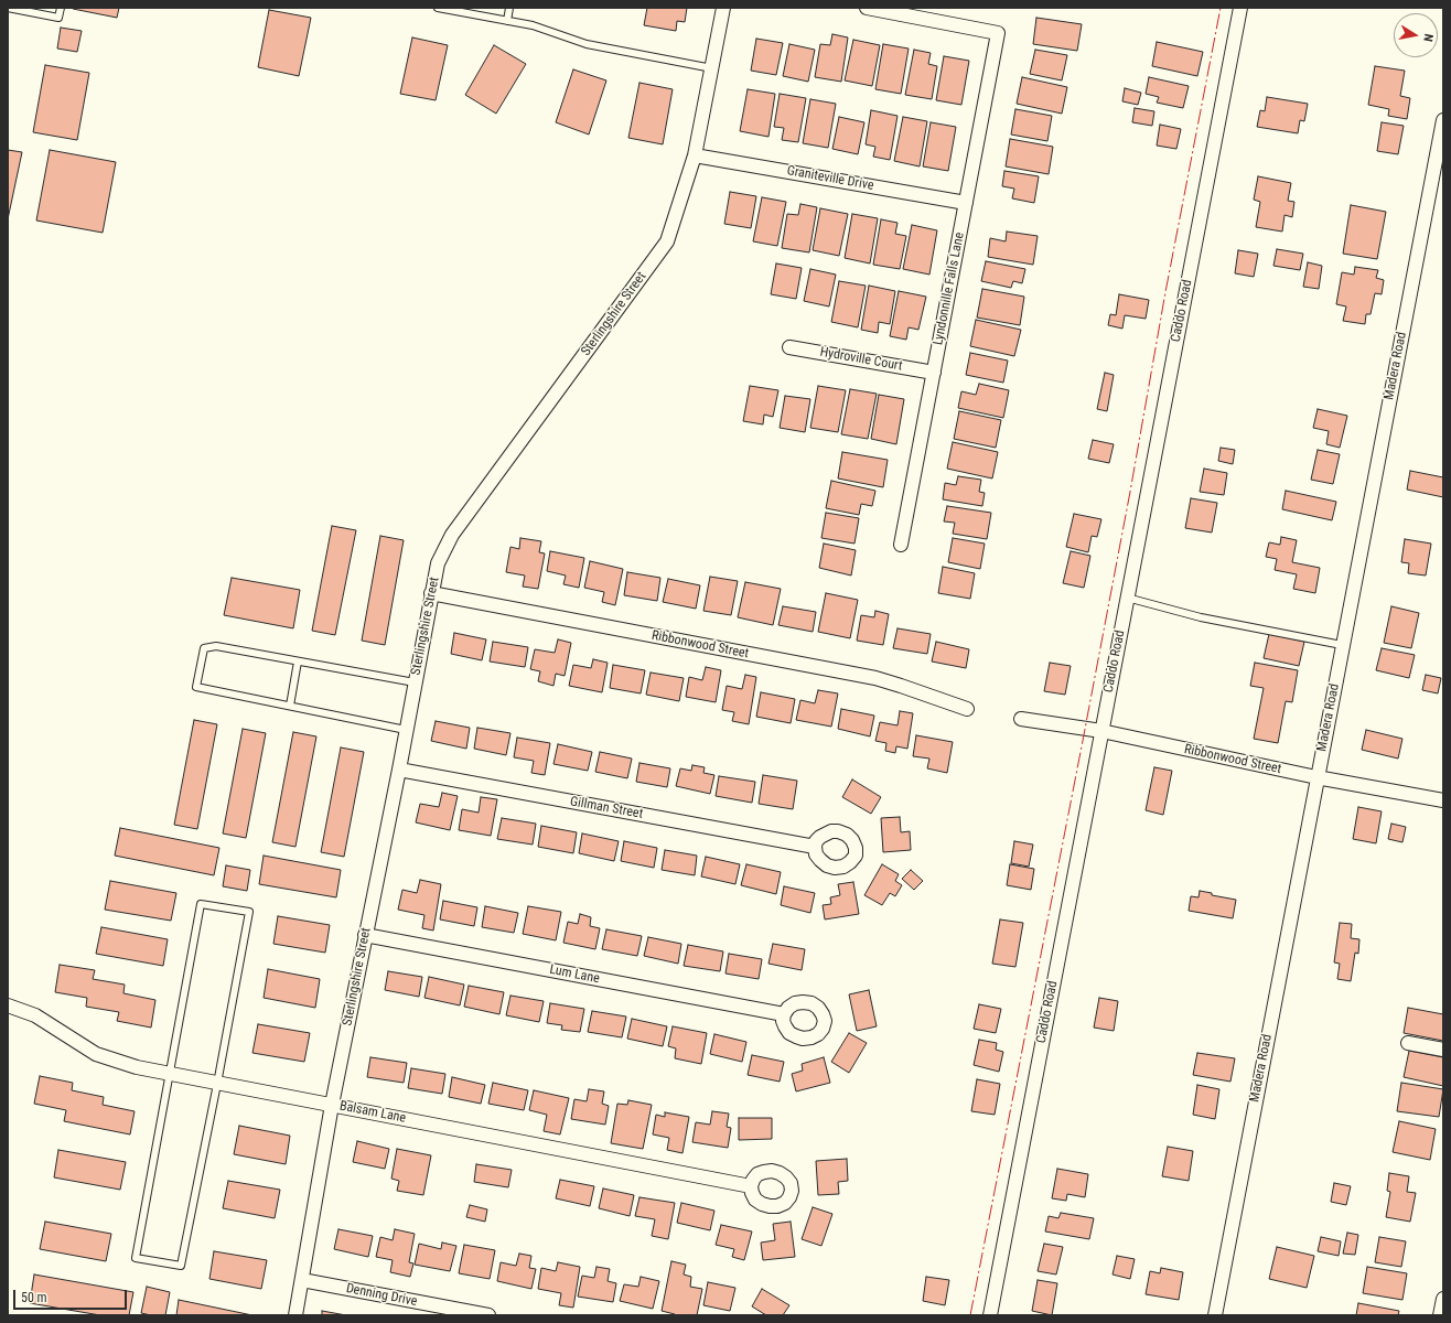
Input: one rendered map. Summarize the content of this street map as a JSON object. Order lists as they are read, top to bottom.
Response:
{
  "streets": {
    "street": [
      "Graniteville Drive",
      "Lyndonnille Falls Lane",
      "Caddo Road",
      "Sterlingshire Street",
      "Hydroville Court",
      "Madera Road",
      "Ribbonwood Street",
      "Gillman Street",
      "Lum Lane",
      "Balsam Lane",
      "Denning Drive"
    ]
  },
  "crossings": [
    ["Graniteville Drive", "Lyndonnille Falls Lane"],
    ["Graniteville Drive", "Sterlingshire Street"],
    ["Lyndonnille Falls Lane", "Hydroville Court"],
    ["Caddo Road", "Ribbonwood Street"],
    ["Sterlingshire Street", "Ribbonwood Street"],
    ["Sterlingshire Street", "Gillman Street"],
    ["Sterlingshire Street", "Lum Lane"],
    ["Sterlingshire Street", "Balsam Lane"],
    ["Sterlingshire Street", "Denning Drive"],
    ["Madera Road", "Ribbonwood Street"]
  ],
  "scale_bar": "50 m",
  "north": "right"
}
